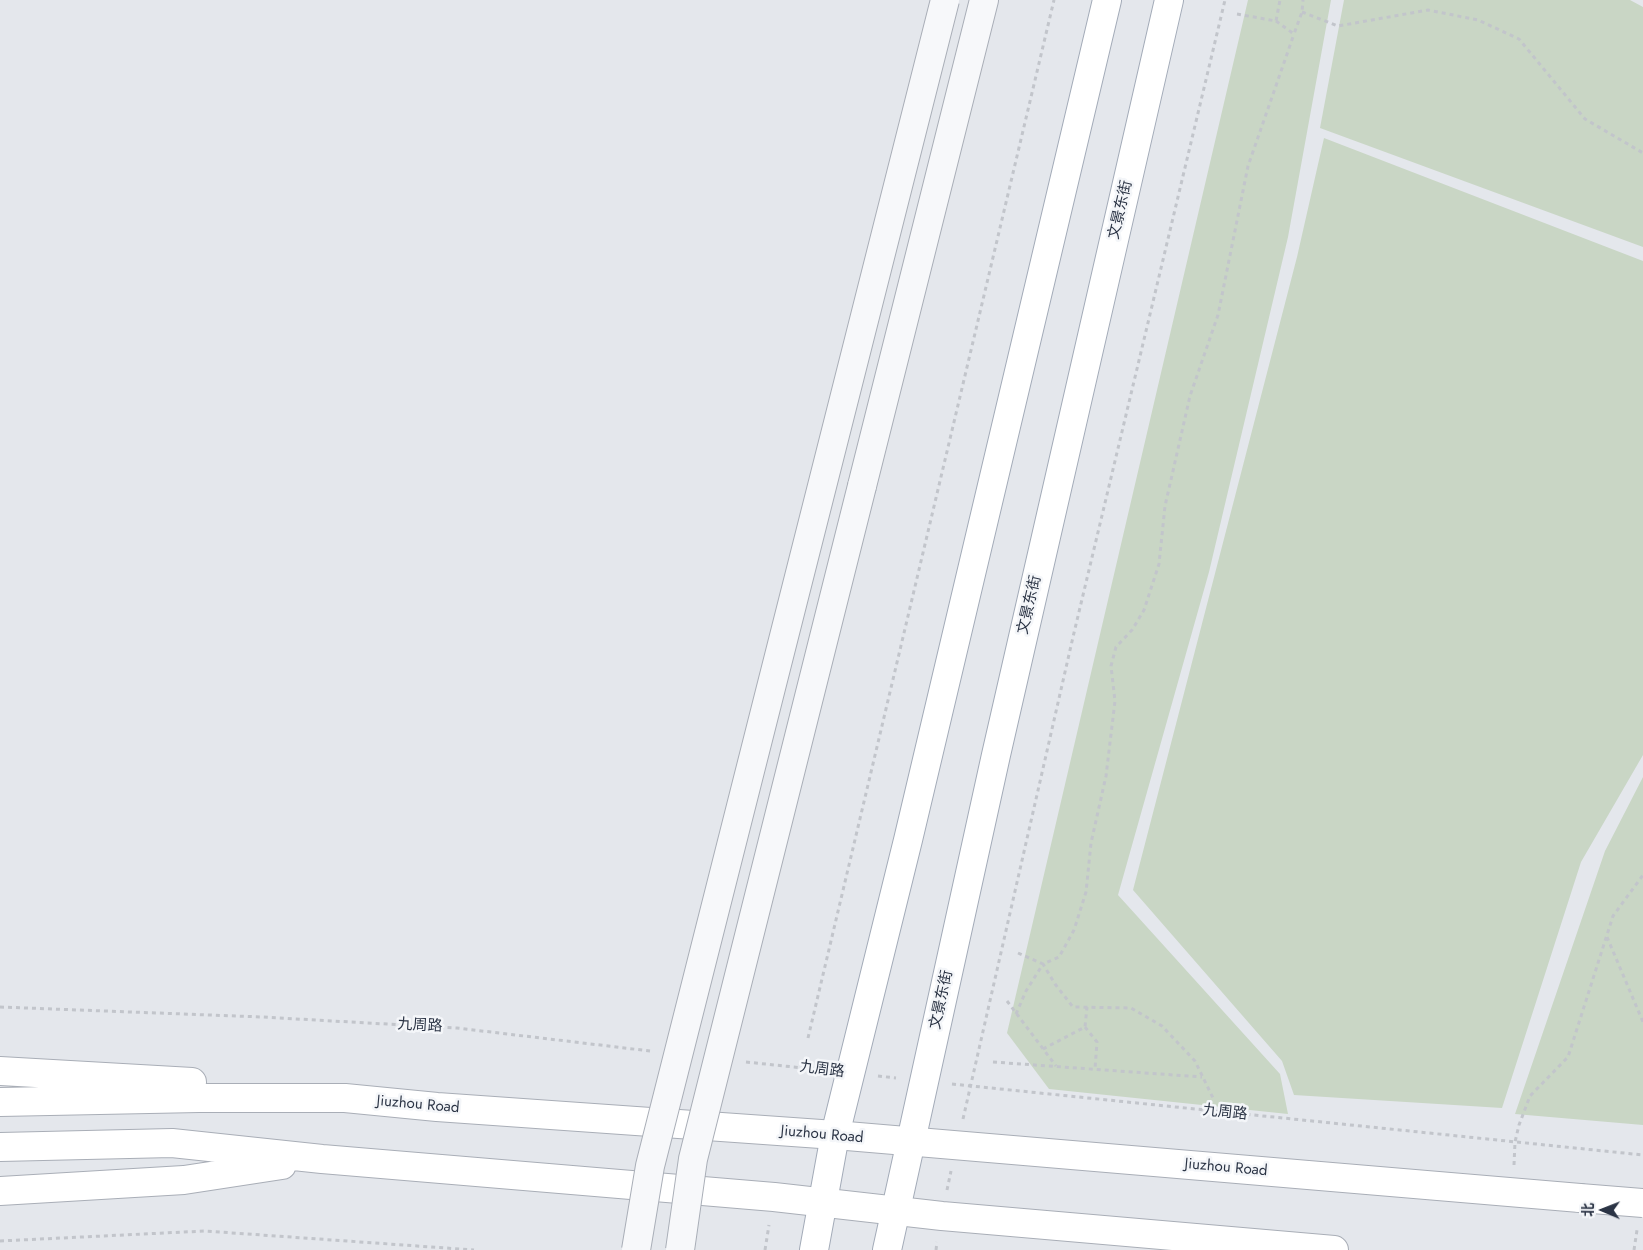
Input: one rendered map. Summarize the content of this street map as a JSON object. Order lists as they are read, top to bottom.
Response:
{
  "streets": {
    "main road": ["文景东街", "Jiuzhou Road"],
    "path": ["九周路"]
  },
  "crossings": [
    ["文景东街", "九周路"],
    ["文景东街", "Jiuzhou Road"]
  ],
  "north": "left"
}
